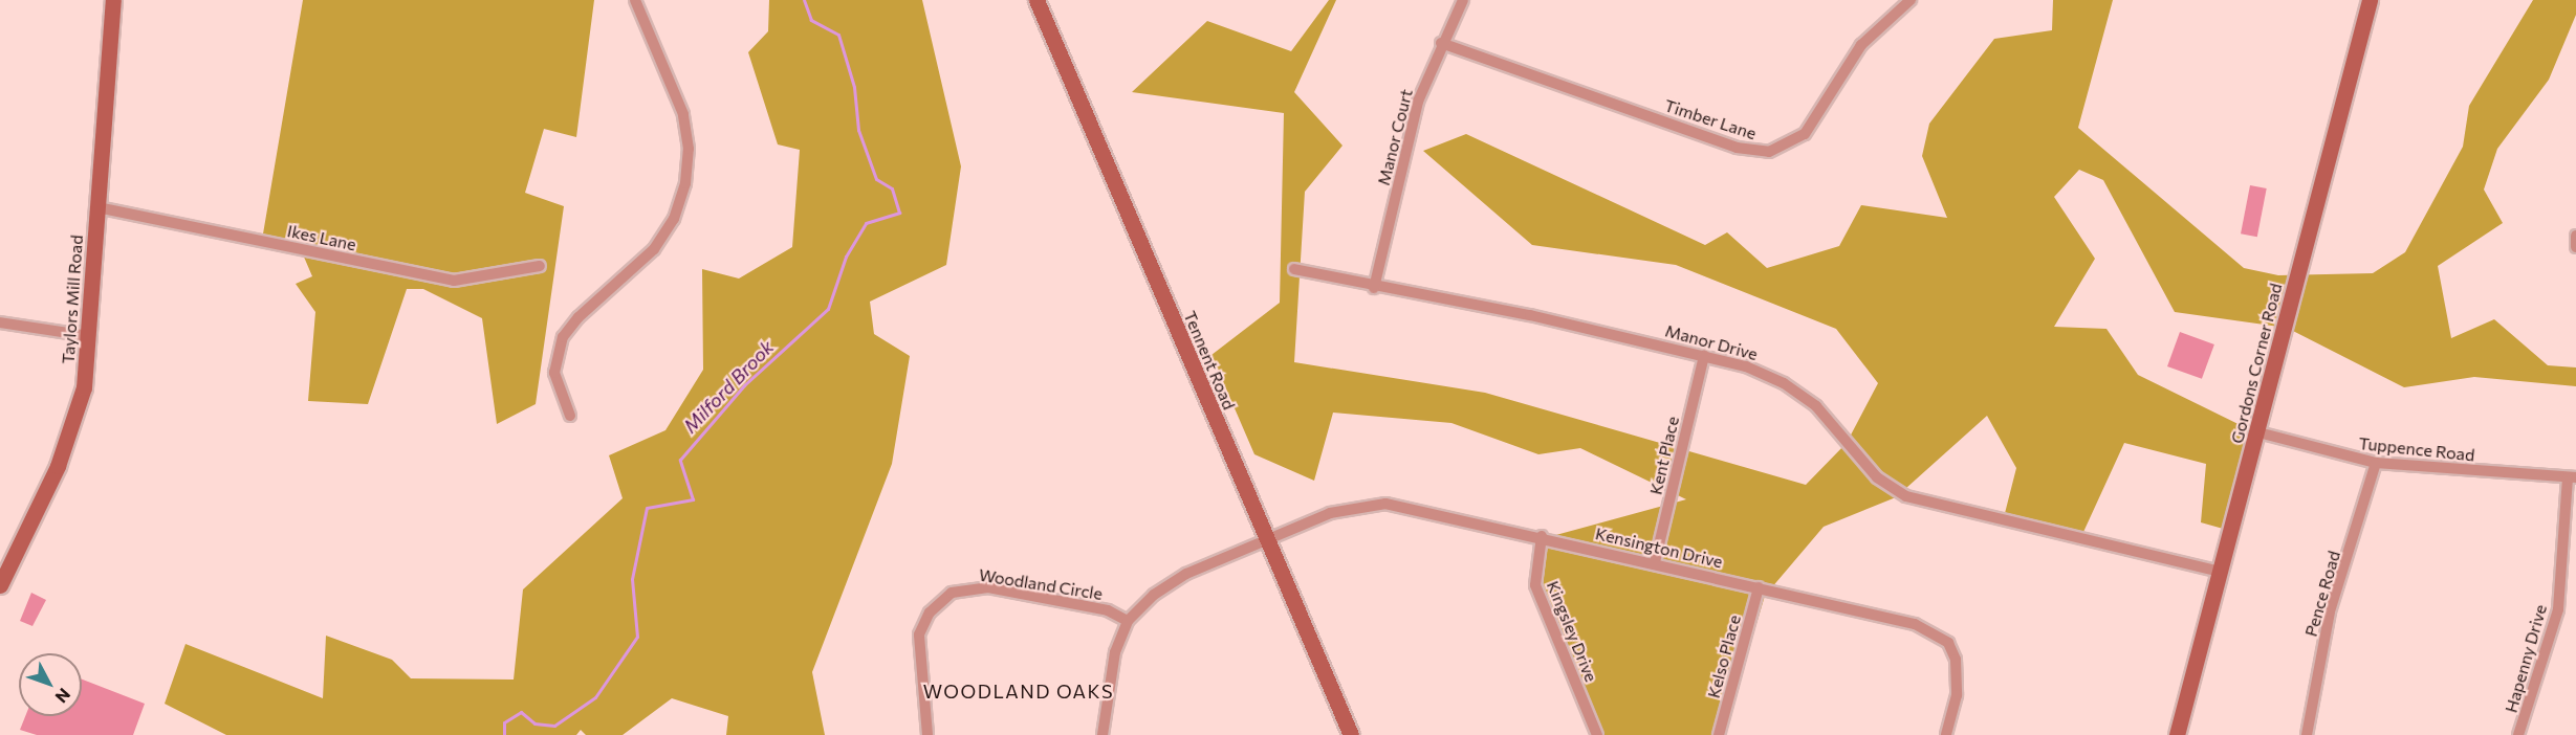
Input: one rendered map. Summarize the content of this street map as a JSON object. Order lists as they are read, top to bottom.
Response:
{
  "streets": {
    "street": [
      "Timber Lane",
      "Manor Court",
      "Ikes Lane",
      "Taylors Mill Road",
      "Manor Drive",
      "Tennent Road",
      "Gordons Corner Road",
      "Tuppence Road",
      "Kent Place",
      "Kensington Drive",
      "Woodland Circle",
      "Pence Road",
      "Kingsley Drive",
      "Kelso Place",
      "Hapenny Drive"
    ]
  },
  "crossings": [
    ["Timber Lane", "Manor Court"],
    ["Manor Court", "Manor Drive"],
    ["Ikes Lane", "Taylors Mill Road"],
    ["Manor Drive", "Gordons Corner Road"],
    ["Manor Drive", "Kent Place"],
    ["Tennent Road", "Kensington Drive"],
    ["Gordons Corner Road", "Tuppence Road"],
    ["Tuppence Road", "Pence Road"],
    ["Tuppence Road", "Hapenny Drive"],
    ["Kent Place", "Kensington Drive"],
    ["Kensington Drive", "Kingsley Drive"],
    ["Kensington Drive", "Kelso Place"]
  ],
  "districts": ["WOODLAND OAKS"],
  "water": ["Milford Brook"],
  "north": "bottom right"
}
